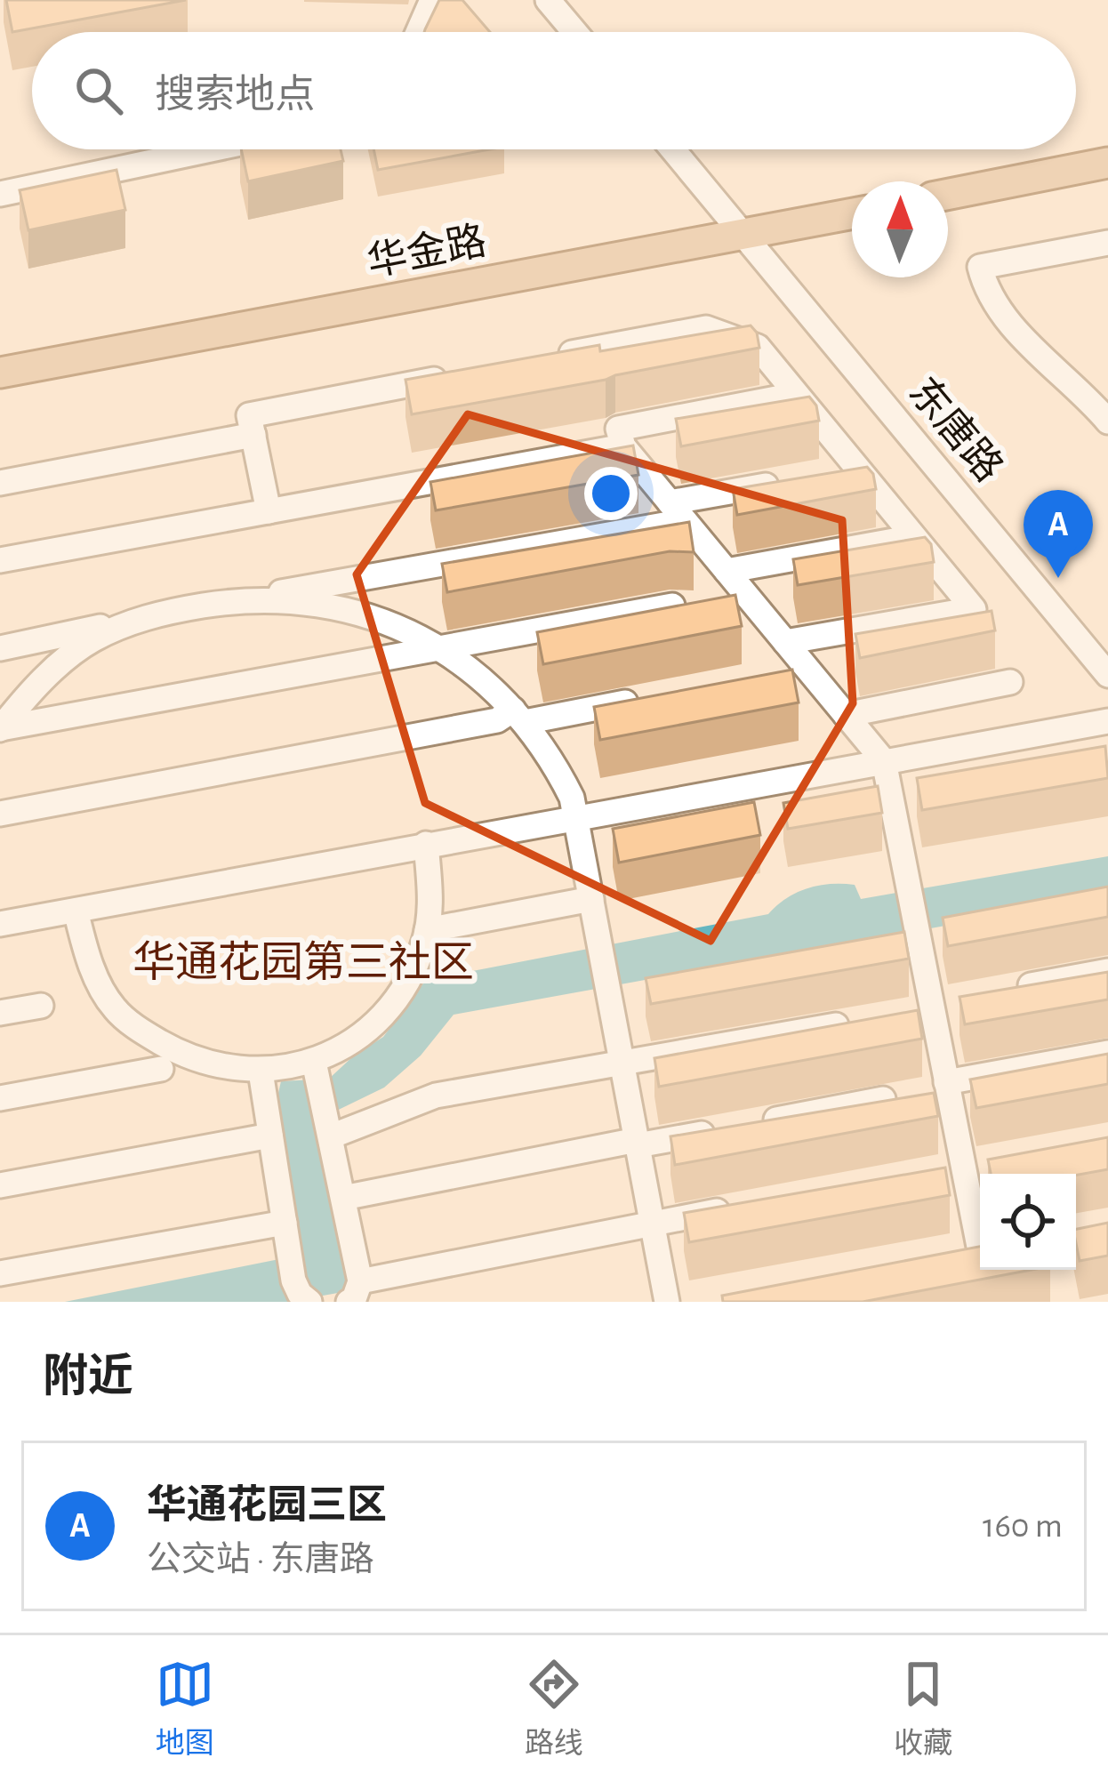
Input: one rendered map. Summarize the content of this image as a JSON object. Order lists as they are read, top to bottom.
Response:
{
  "streets": {
    "main road": ["华金路"],
    "street": ["东唐路"]
  },
  "crossings": [
    ["华金路", "东唐路"]
  ],
  "districts": ["华通花园第三社区"],
  "north": "top",
  "page": {
    "search": "搜索地点",
    "pins": "A",
    "heading": "附近",
    "list": [
      {
        "mark": "A",
        "name": "华通花园三区",
        "note": "公交站 · 东唐路",
        "value": "160 m"
      }
    ],
    "nav": ["地图", "路线", "收藏"]
  }
}
